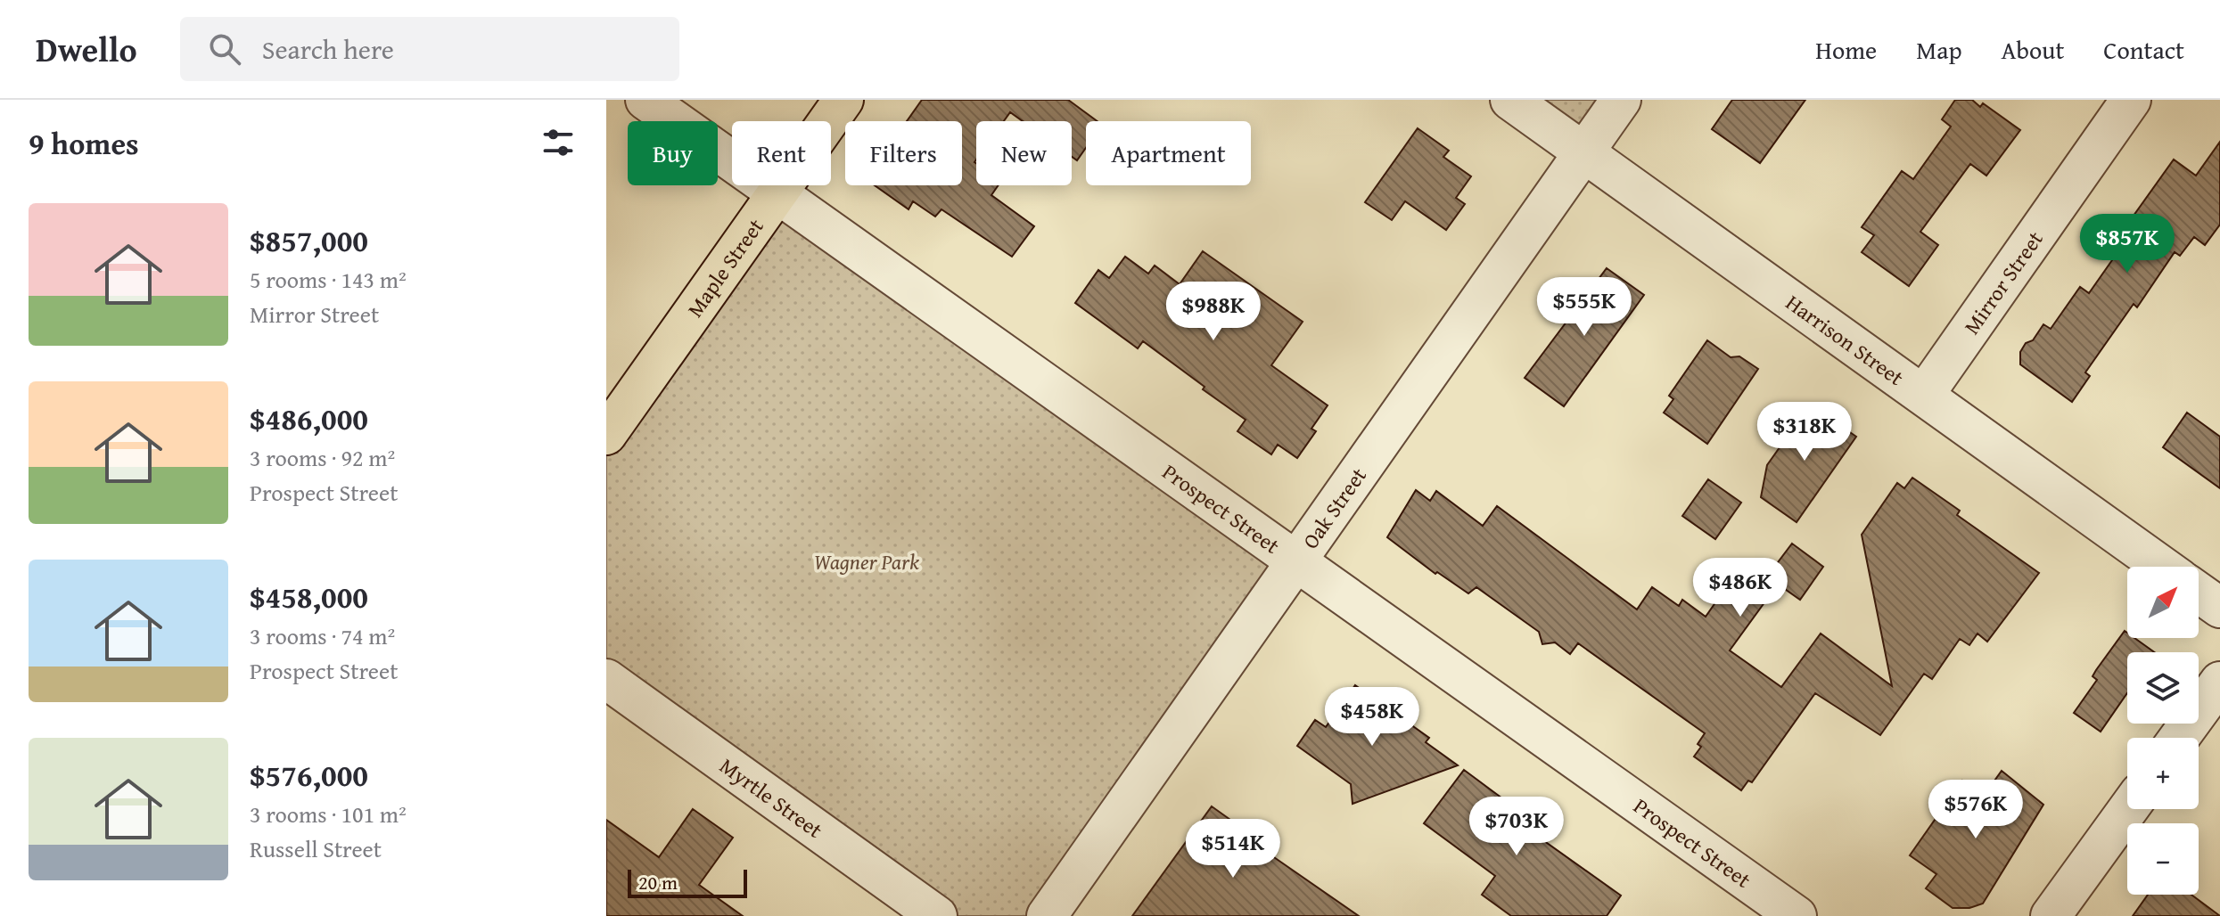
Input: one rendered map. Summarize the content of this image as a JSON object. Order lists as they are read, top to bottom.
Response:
{
  "streets": {
    "main road": ["Maple Street"],
    "street": [
      "Mirror Street",
      "Harrison Street",
      "Prospect Street",
      "Oak Street",
      "Myrtle Street"
    ]
  },
  "crossings": [
    ["Maple Street", "Prospect Street"],
    ["Mirror Street", "Harrison Street"],
    ["Harrison Street", "Oak Street"],
    ["Prospect Street", "Oak Street"]
  ],
  "parks": ["Wagner Park"],
  "scale_bar": "20 m",
  "north": "top right",
  "page": {
    "header": "Dwello",
    "search": "Search here",
    "nav": [
      "Home",
      "Map",
      "About",
      "Contact"
    ],
    "heading": "9 homes",
    "chip": [
      "Buy",
      "Rent",
      "Filters",
      "New",
      "Apartment"
    ],
    "list": [
      {
        "name": "$857,000",
        "note": "5 rooms · 143 m² · Mirror Street"
      },
      {
        "name": "$486,000",
        "note": "3 rooms · 92 m² · Prospect Street"
      },
      {
        "name": "$458,000",
        "note": "3 rooms · 74 m² · Prospect Street"
      },
      {
        "name": "$576,000",
        "note": "3 rooms · 101 m² · Russell Street"
      }
    ],
    "price": [
      "$857K",
      "$555K",
      "$988K",
      "$318K",
      "$486K",
      "$458K",
      "$576K",
      "$703K",
      "$514K"
    ],
    "map_buttons": ["+", "−"],
    "scale": "20 m"
  }
}
